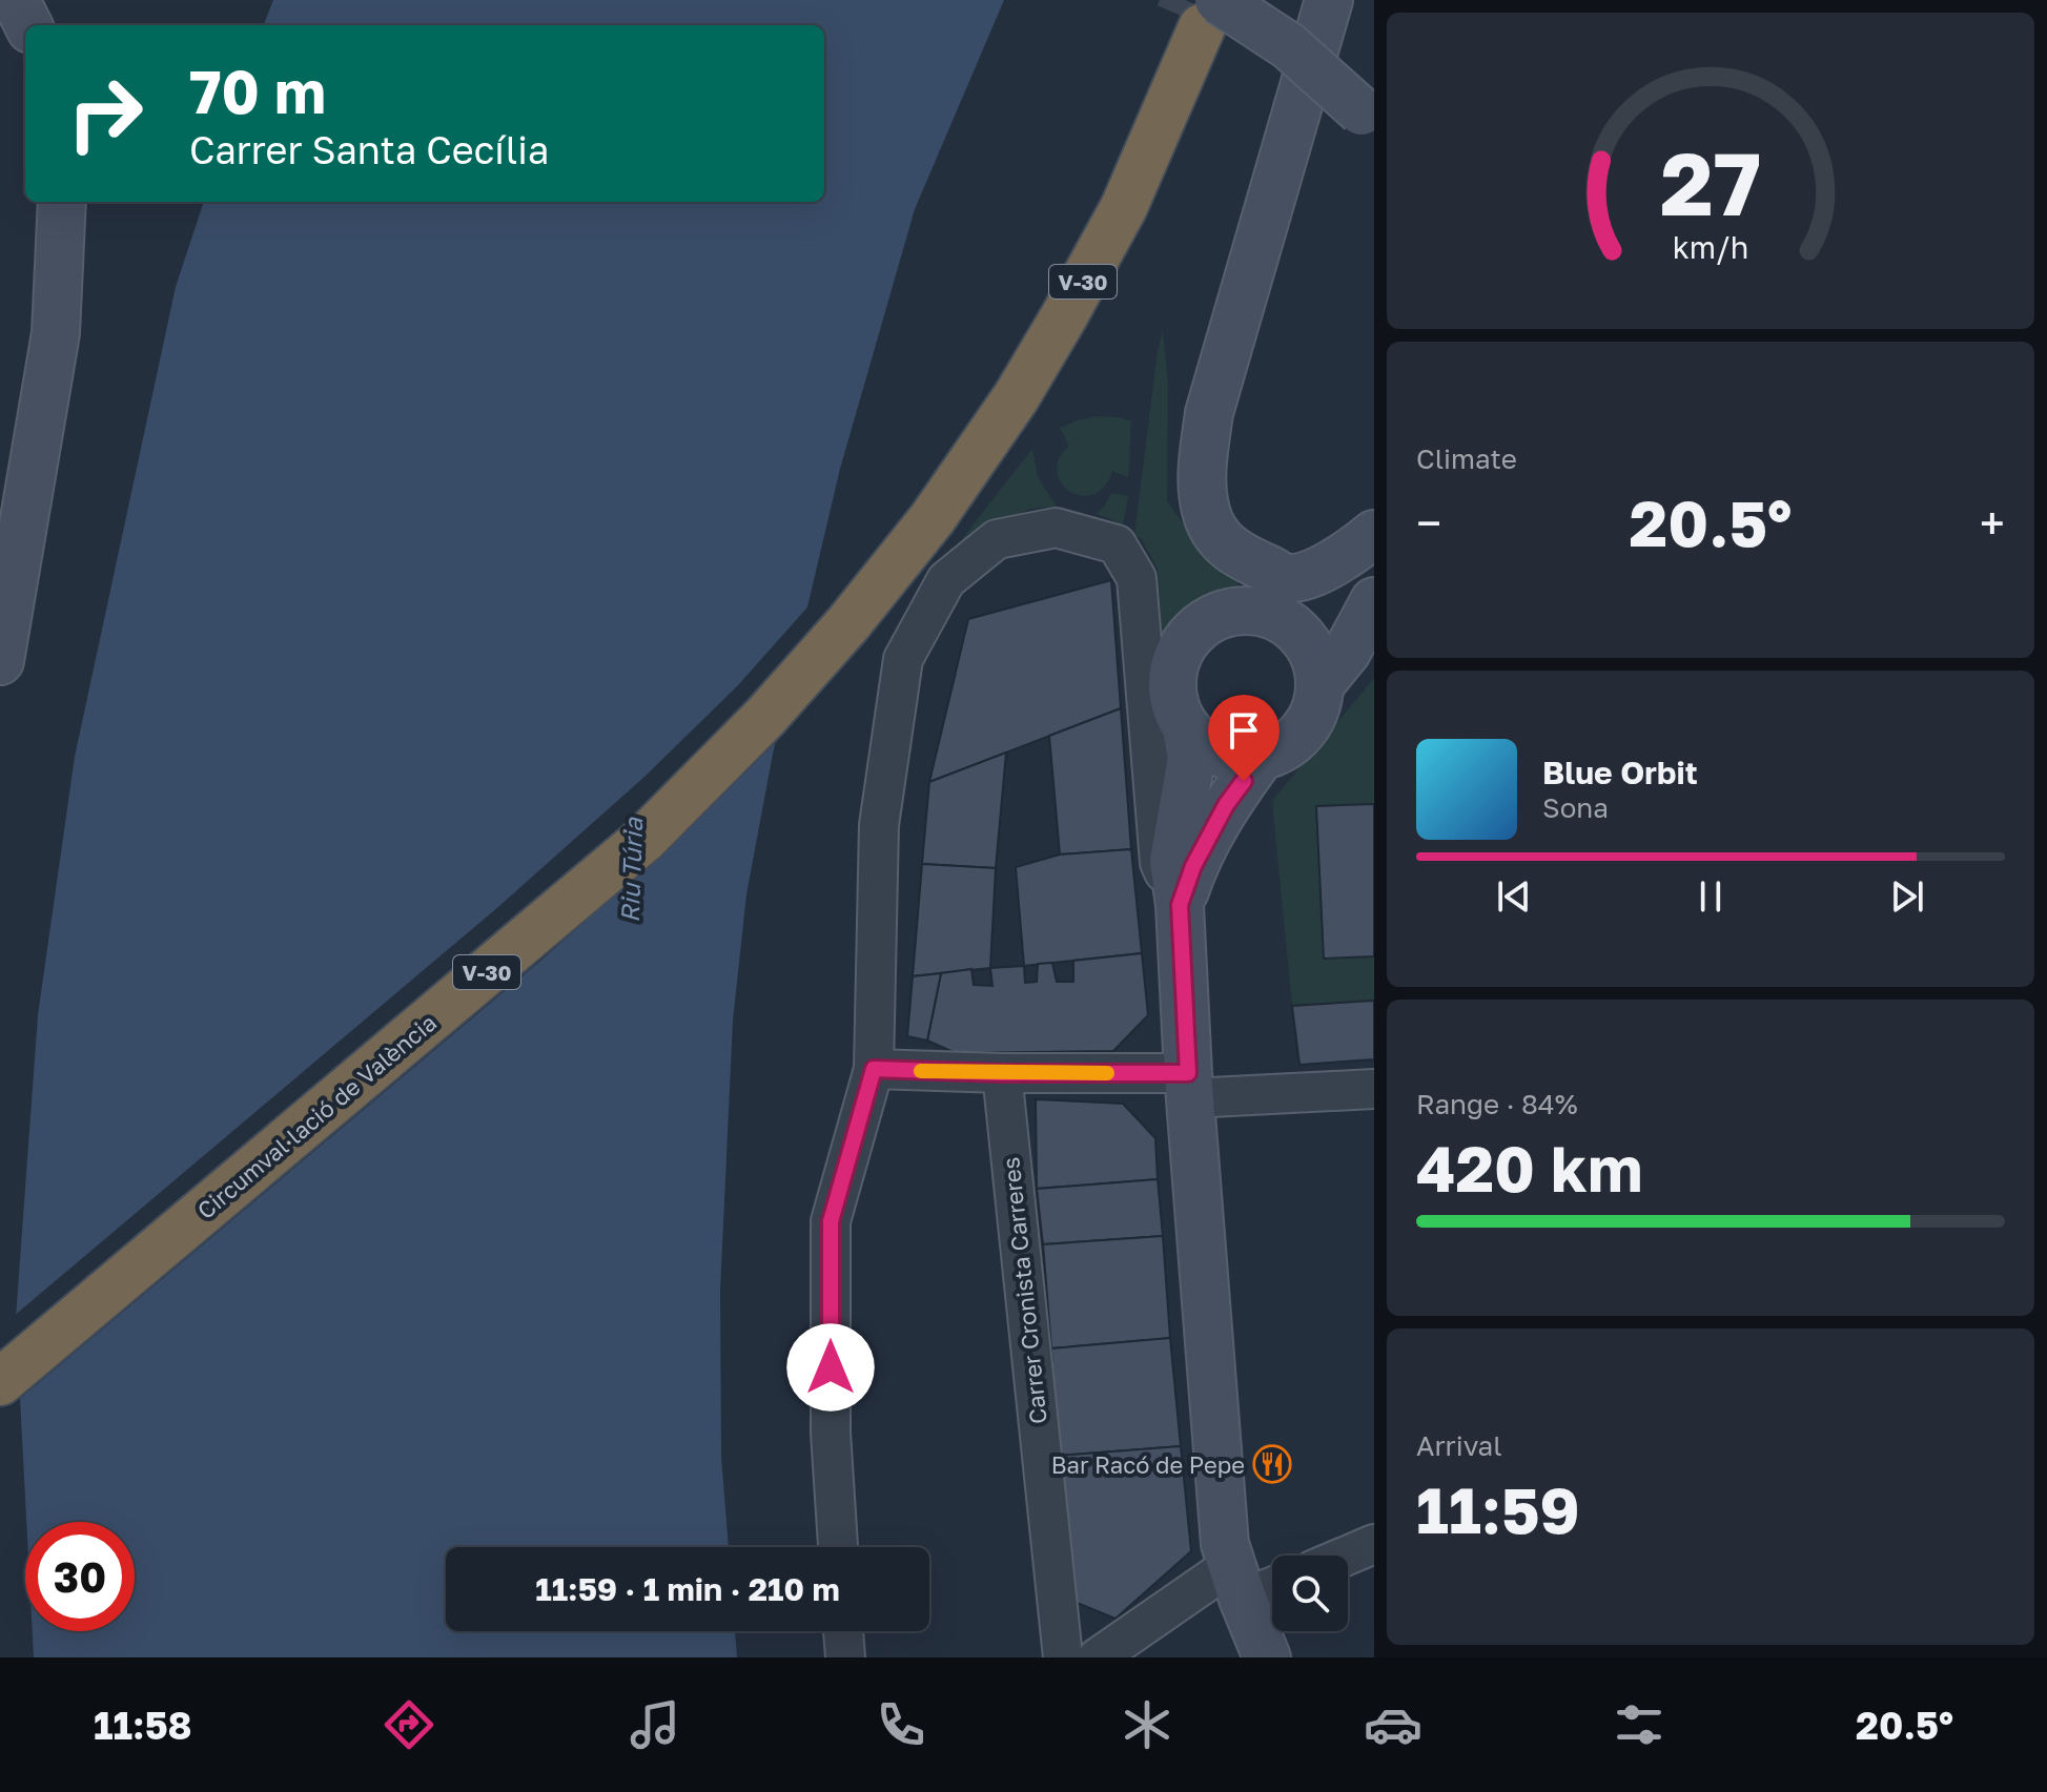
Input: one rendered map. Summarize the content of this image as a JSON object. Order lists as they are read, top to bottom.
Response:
{
  "streets": {
    "highway": ["V-30", "Circumval·lació de València"],
    "street": ["Carrer Cronista Carreres"]
  },
  "water": ["Riu Túria"],
  "places": {
    "restaurant": ["Bar Racó de Pepe"]
  },
  "page": {
    "turn": ["70 m", "Carrer Santa Cecília"],
    "tile": [
      "Climate",
      ["Range · 84%", "420 km"],
      ["Arrival", "11:59"]
    ],
    "heat": ["−", "20.5°", "+"],
    "song": ["Blue Orbit", "Sona"],
    "limit": "30",
    "trip": "11:59 · 1 min · 210 m",
    "tabs": ["11:58", "20.5°"],
    "gauge": ["27", "km/h"]
  }
}
